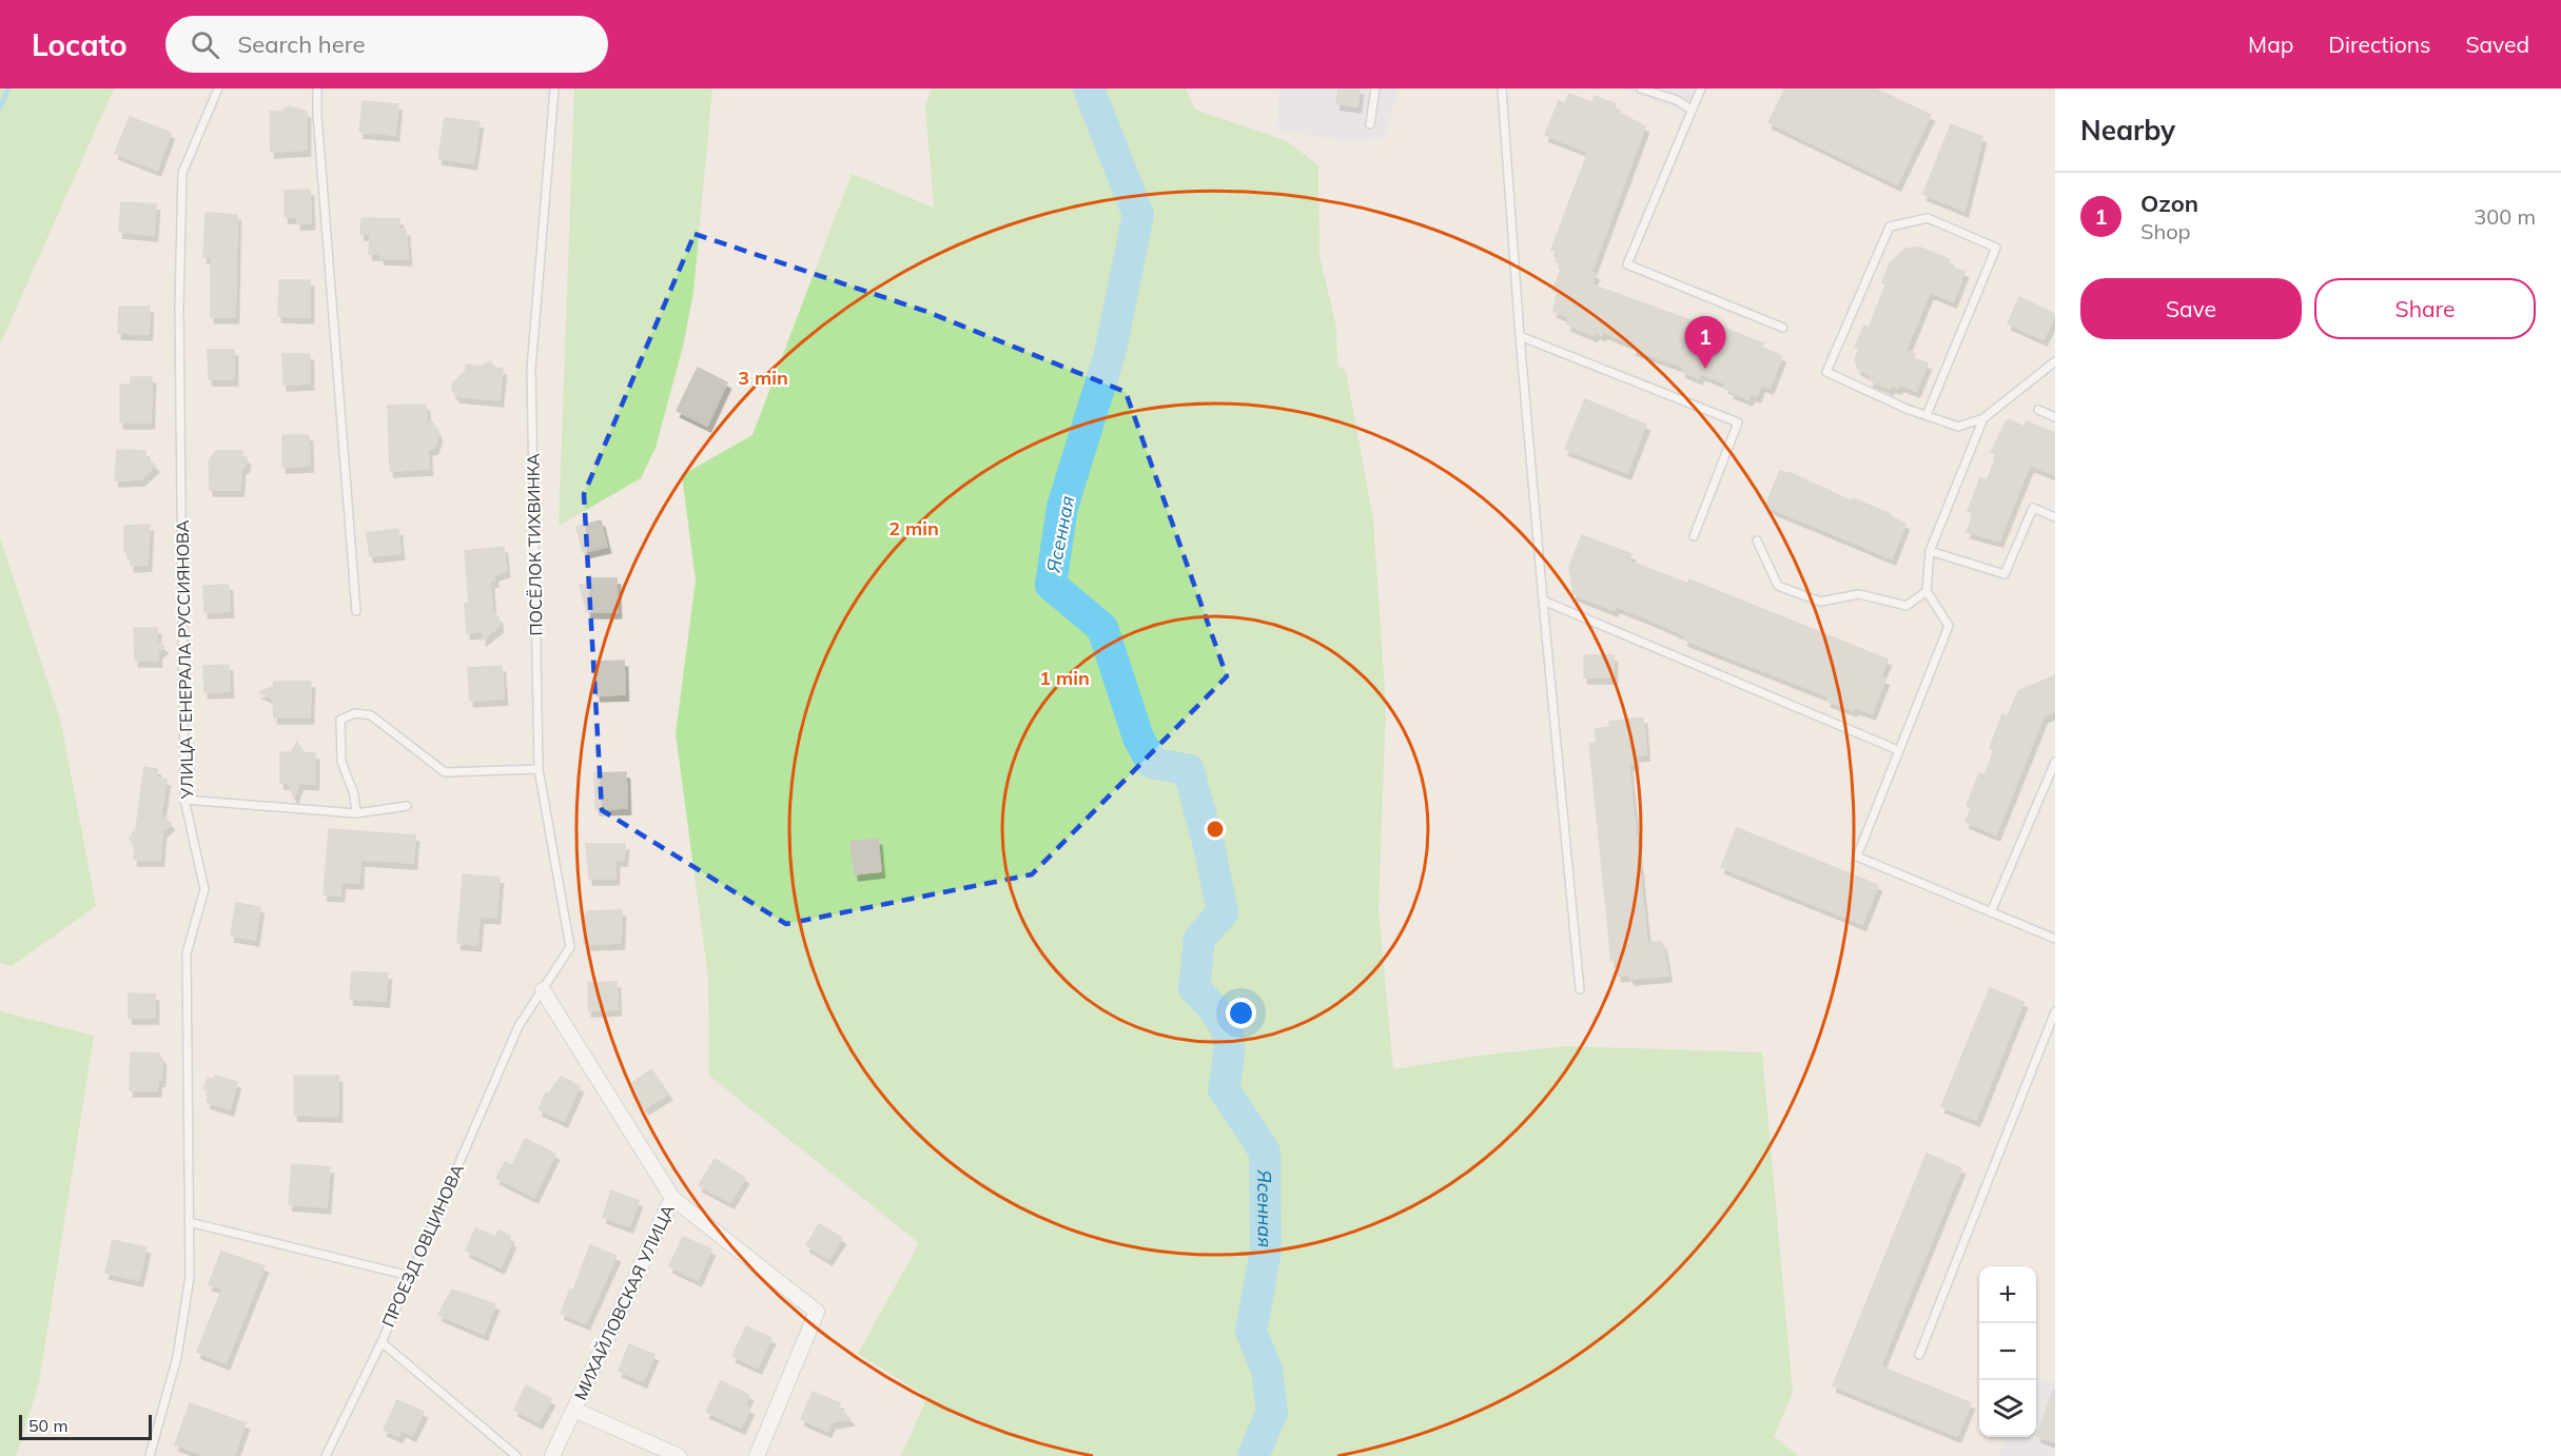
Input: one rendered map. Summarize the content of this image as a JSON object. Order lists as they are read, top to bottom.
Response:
{
  "streets": {
    "street": ["МИХАЙЛОВСКАЯ УЛИЦА"],
    "lane": ["ПОСЁЛОК ТИХВИНКА", "УЛИЦА ГЕНЕРАЛА РУССИЯНОВА", "ПРОЕЗД ОВЦИНОВА"]
  },
  "crossings": [
    ["ПОСЁЛОК ТИХВИНКА", "ПРОЕЗД ОВЦИНОВА"],
    ["ПОСЁЛОК ТИХВИНКА", "МИХАЙЛОВСКАЯ УЛИЦА"],
    ["ПРОЕЗД ОВЦИНОВА", "МИХАЙЛОВСКАЯ УЛИЦА"]
  ],
  "water": ["Ясенная"],
  "scale_bar": "50 m",
  "page": {
    "header": "Locato",
    "search": "Search here",
    "nav": ["Map", "Directions", "Saved"],
    "heading": "Nearby",
    "list": [
      {
        "mark": "1",
        "name": "Ozon",
        "note": "Shop",
        "value": "300 m"
      }
    ],
    "buttons": ["Save", "Share"],
    "pins": "1",
    "map_buttons": ["+", "−"],
    "scale": "50 m"
  },
  "rings": ["3 min", "2 min", "1 min"]
}
